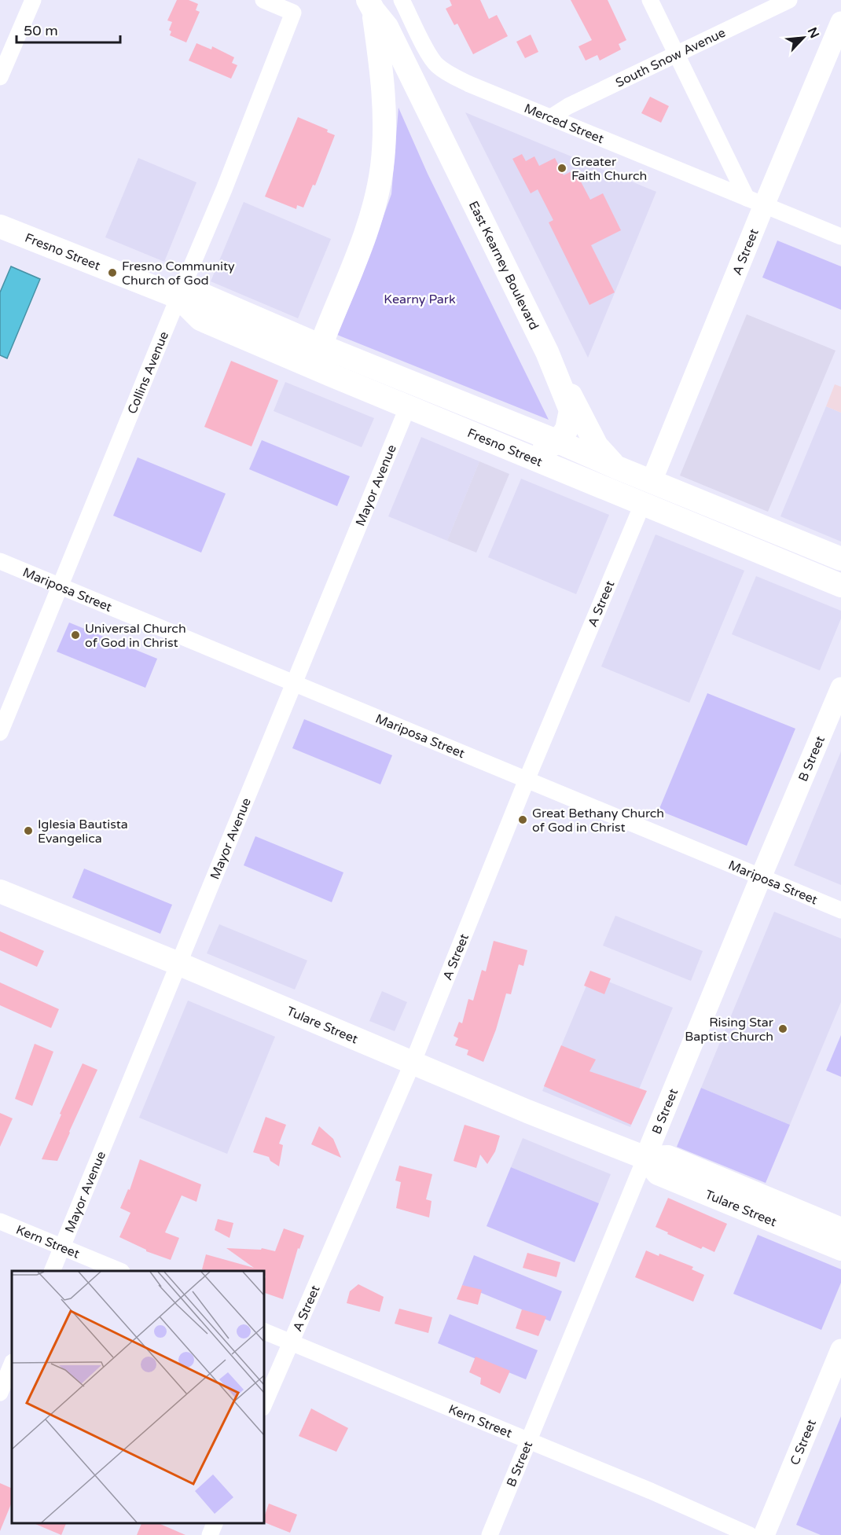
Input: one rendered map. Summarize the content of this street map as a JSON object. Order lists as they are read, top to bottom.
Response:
{
  "streets": {
    "main road": ["Fresno Street", "East Kearney Boulevard", "Tulare Street"],
    "street": [
      "South Snow Avenue",
      "Merced Street",
      "A Street",
      "Collins Avenue",
      "Mayor Avenue",
      "Mariposa Street",
      "B Street",
      "Kern Street",
      "C Street"
    ]
  },
  "crossings": [
    ["South Snow Avenue", "Merced Street"],
    ["Merced Street", "A Street"],
    ["A Street", "Fresno Street"],
    ["A Street", "Mariposa Street"],
    ["A Street", "Tulare Street"],
    ["A Street", "Kern Street"],
    ["Fresno Street", "East Kearney Boulevard"],
    ["Fresno Street", "Collins Avenue"],
    ["Fresno Street", "Mayor Avenue"],
    ["Collins Avenue", "Mariposa Street"],
    ["Mayor Avenue", "Mariposa Street"],
    ["Mayor Avenue", "Tulare Street"],
    ["Mayor Avenue", "Kern Street"],
    ["Mariposa Street", "B Street"],
    ["B Street", "Tulare Street"],
    ["B Street", "Kern Street"]
  ],
  "parks": ["Kearny Park"],
  "places": [
    "Greater Faith Church",
    "Fresno Community Church of God",
    "Universal Church of God in Christ",
    "Great Bethany Church of God in Christ",
    "Iglesia Bautista Evangelica",
    "Rising Star Baptist Church"
  ],
  "scale_bar": "50 m",
  "north": "top right"
}
